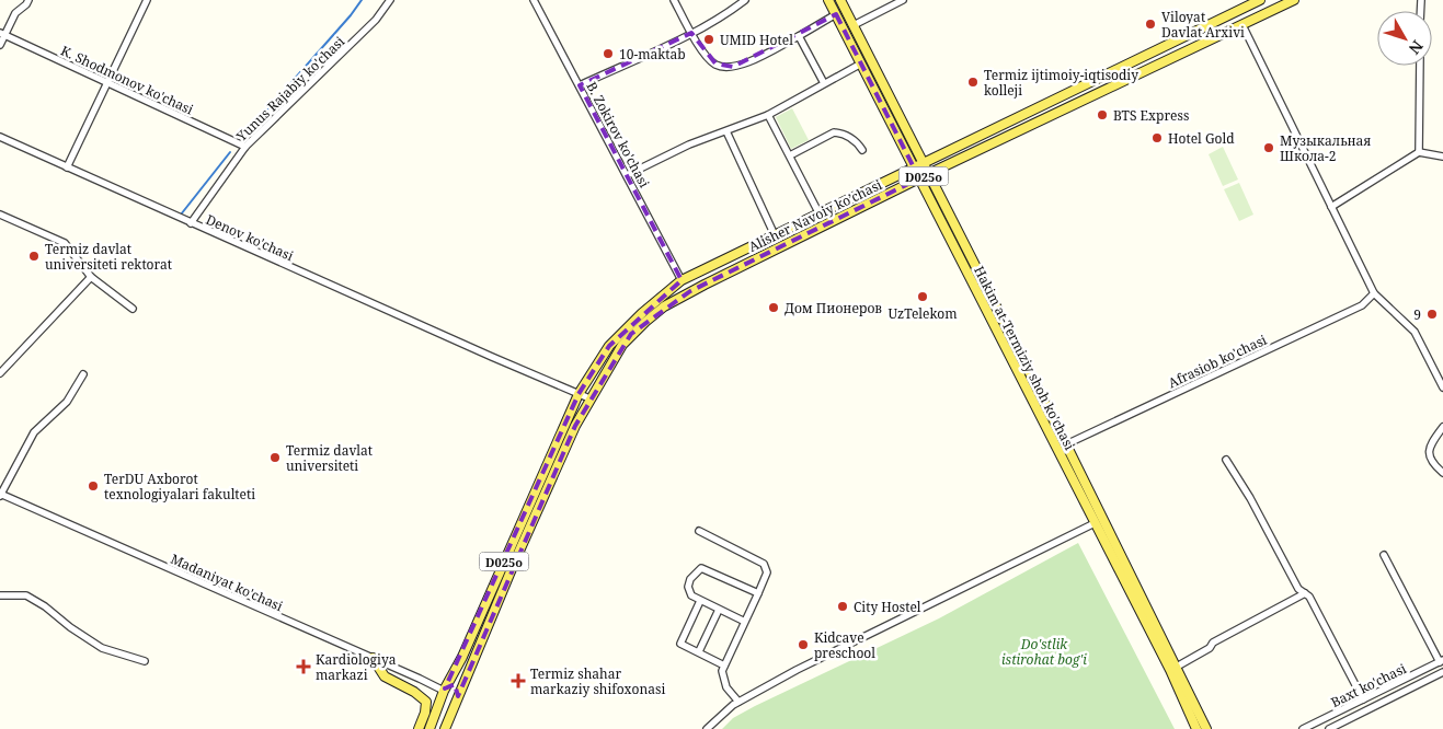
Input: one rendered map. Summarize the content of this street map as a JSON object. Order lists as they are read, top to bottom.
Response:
{
  "streets": {
    "main road": ["D025o", "Alisher Navoiy ko’chasi", "Hakim at-Termiziy shoh ko'chasi"],
    "street": [
      "K. Shodmonov ko'chasi",
      "Yunus Rajabiy ko'chasi",
      "B. Zokirov ko'chasi",
      "Denov ko'chasi",
      "Afrasiob ko'chasi",
      "Madaniyat ko'chasi",
      "Baxt ko'chasi"
    ]
  },
  "crossings": [
    ["K. Shodmonov ko'chasi", "Yunus Rajabiy ko'chasi"],
    ["Yunus Rajabiy ko'chasi", "Denov ko'chasi"],
    ["B. Zokirov ko'chasi", "Alisher Navoiy ko’chasi"],
    ["D025o", "Alisher Navoiy ko’chasi"],
    ["D025o", "Denov ko'chasi"],
    ["D025o", "Madaniyat ko'chasi"],
    ["Alisher Navoiy ko’chasi", "Denov ko'chasi"],
    ["Alisher Navoiy ko’chasi", "Hakim at-Termiziy shoh ko'chasi"],
    ["Hakim at-Termiziy shoh ko'chasi", "Afrasiob ko'chasi"]
  ],
  "parks": ["Do'stlik istirohat bog'i"],
  "places": {
    "other": [
      "Viloyat Davlat Arxivi",
      "UMID Hotel",
      "10-maktab",
      "Termiz ijtimoiy-iqtisodiy kolleji",
      "BTS Express",
      "Hotel Gold",
      "Музыкальная Школа-2",
      "Termiz davlat universiteti rektorat",
      "UzTelekom",
      "Дом Пионеров",
      "9",
      "Termiz davlat universiteti",
      "TerDU Axborot texnologiyalari fakulteti",
      "City Hostel",
      "Kidcave preschool"
    ],
    "health": ["Kardiologiya markazi", "Termiz shahar markaziy shifoxonasi"]
  },
  "north": "bottom right"
}
